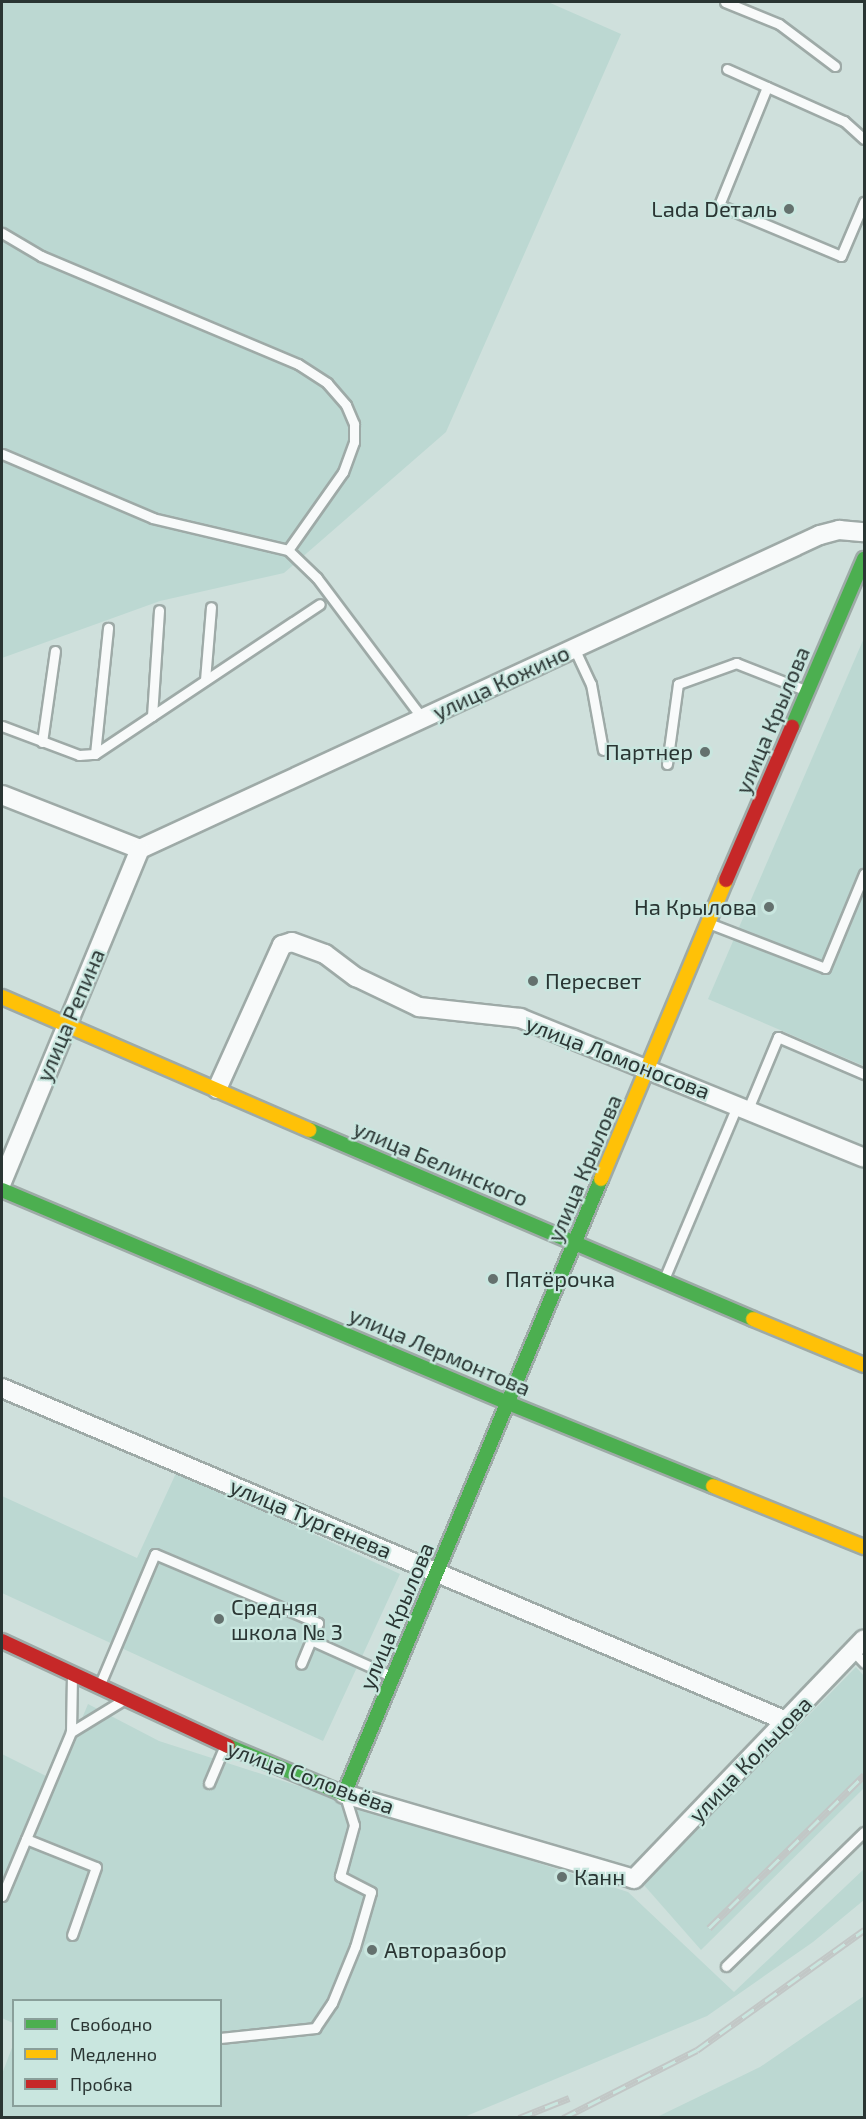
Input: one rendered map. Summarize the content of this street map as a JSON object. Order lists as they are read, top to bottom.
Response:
{
  "streets": {
    "street": [
      "улица Кожино",
      "улица Крылова",
      "улица Репина",
      "улица Ломоносова",
      "улица Белинского",
      "улица Лермонтова",
      "улица Тургенева",
      "улица Кольцова",
      "улица Соловьёва"
    ]
  },
  "crossings": [
    ["улица Кожино", "улица Репина"],
    ["улица Крылова", "улица Ломоносова"],
    ["улица Крылова", "улица Белинского"],
    ["улица Крылова", "улица Лермонтова"],
    ["улица Крылова", "улица Тургенева"],
    ["улица Крылова", "улица Соловьёва"],
    ["улица Репина", "улица Белинского"],
    ["улица Ломоносова", "улица Белинского"],
    ["улица Тургенева", "улица Кольцова"],
    ["улица Кольцова", "улица Соловьёва"]
  ],
  "places": [
    "Lada Dеталь",
    "Партнер",
    "На Крылова",
    "Пересвет",
    "Пятёрочка",
    "Средняя школа № 3",
    "Канн",
    "Авторазбор"
  ],
  "legend": ["Свободно", "Медленно", "Пробка"]
}
